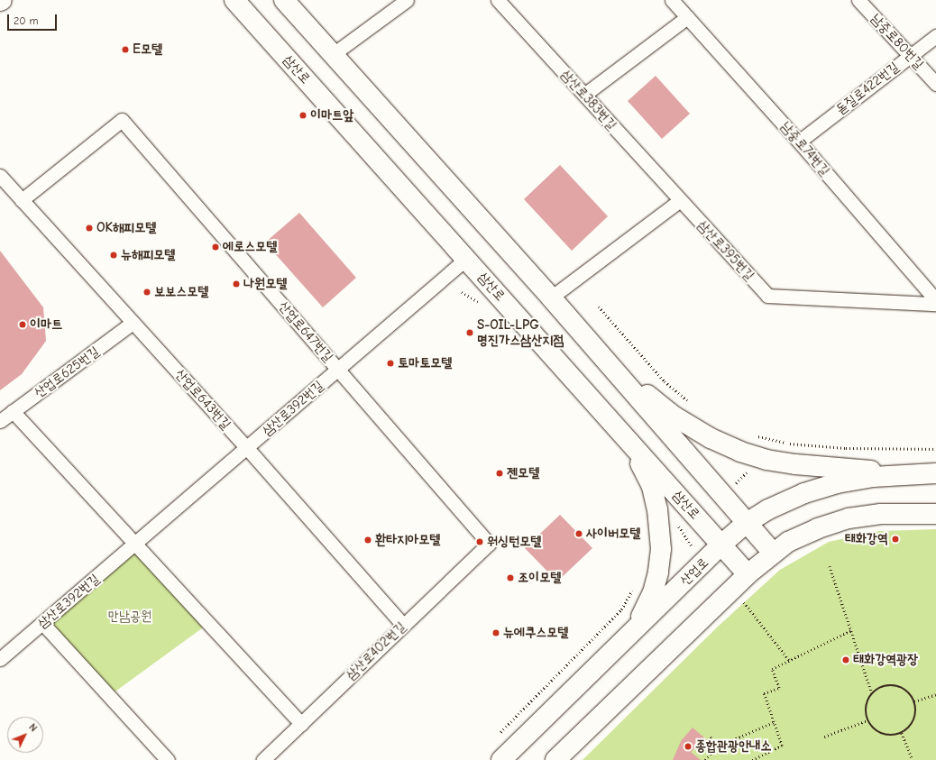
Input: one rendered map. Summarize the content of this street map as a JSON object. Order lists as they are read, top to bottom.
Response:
{
  "streets": {
    "main road": ["삼산로", "산업로"],
    "street": [
      "남중로80번길",
      "돋질로422번길",
      "삼산로383번길",
      "남중로74번길",
      "삼산로395번길",
      "산업로647번길",
      "산업로625번길",
      "산업로643번길",
      "삼산로392번길",
      "삼산로402번길"
    ]
  },
  "crossings": [
    ["남중로80번길", "돋질로422번길"],
    ["삼산로", "삼산로392번길"],
    ["삼산로", "산업로"],
    ["돋질로422번길", "남중로74번길"],
    ["삼산로383번길", "삼산로395번길"],
    ["산업로647번길", "산업로643번길"],
    ["산업로647번길", "삼산로392번길"],
    ["산업로647번길", "삼산로402번길"],
    ["산업로625번길", "산업로643번길"],
    ["산업로643번길", "삼산로392번길"],
    ["산업로643번길", "삼산로402번길"]
  ],
  "parks": ["만남공원"],
  "places": [
    "E모텔",
    "이마트앞",
    "OK해피모텔",
    "에로스모텔",
    "뉴해피모텔",
    "나원모텔",
    "보보스모텔",
    "이마트",
    "S-OIL-LPG 명진가스삼산지점",
    "토마토모텔",
    "젠모텔",
    "사이버모텔",
    "태화강역",
    "환타지아모텔",
    "워싱턴모텔",
    "조이모텔",
    "뉴에쿠스모텔",
    "태화강역광장",
    "종합관광안내소"
  ],
  "scale_bar": "20 m",
  "north": "top right"
}
